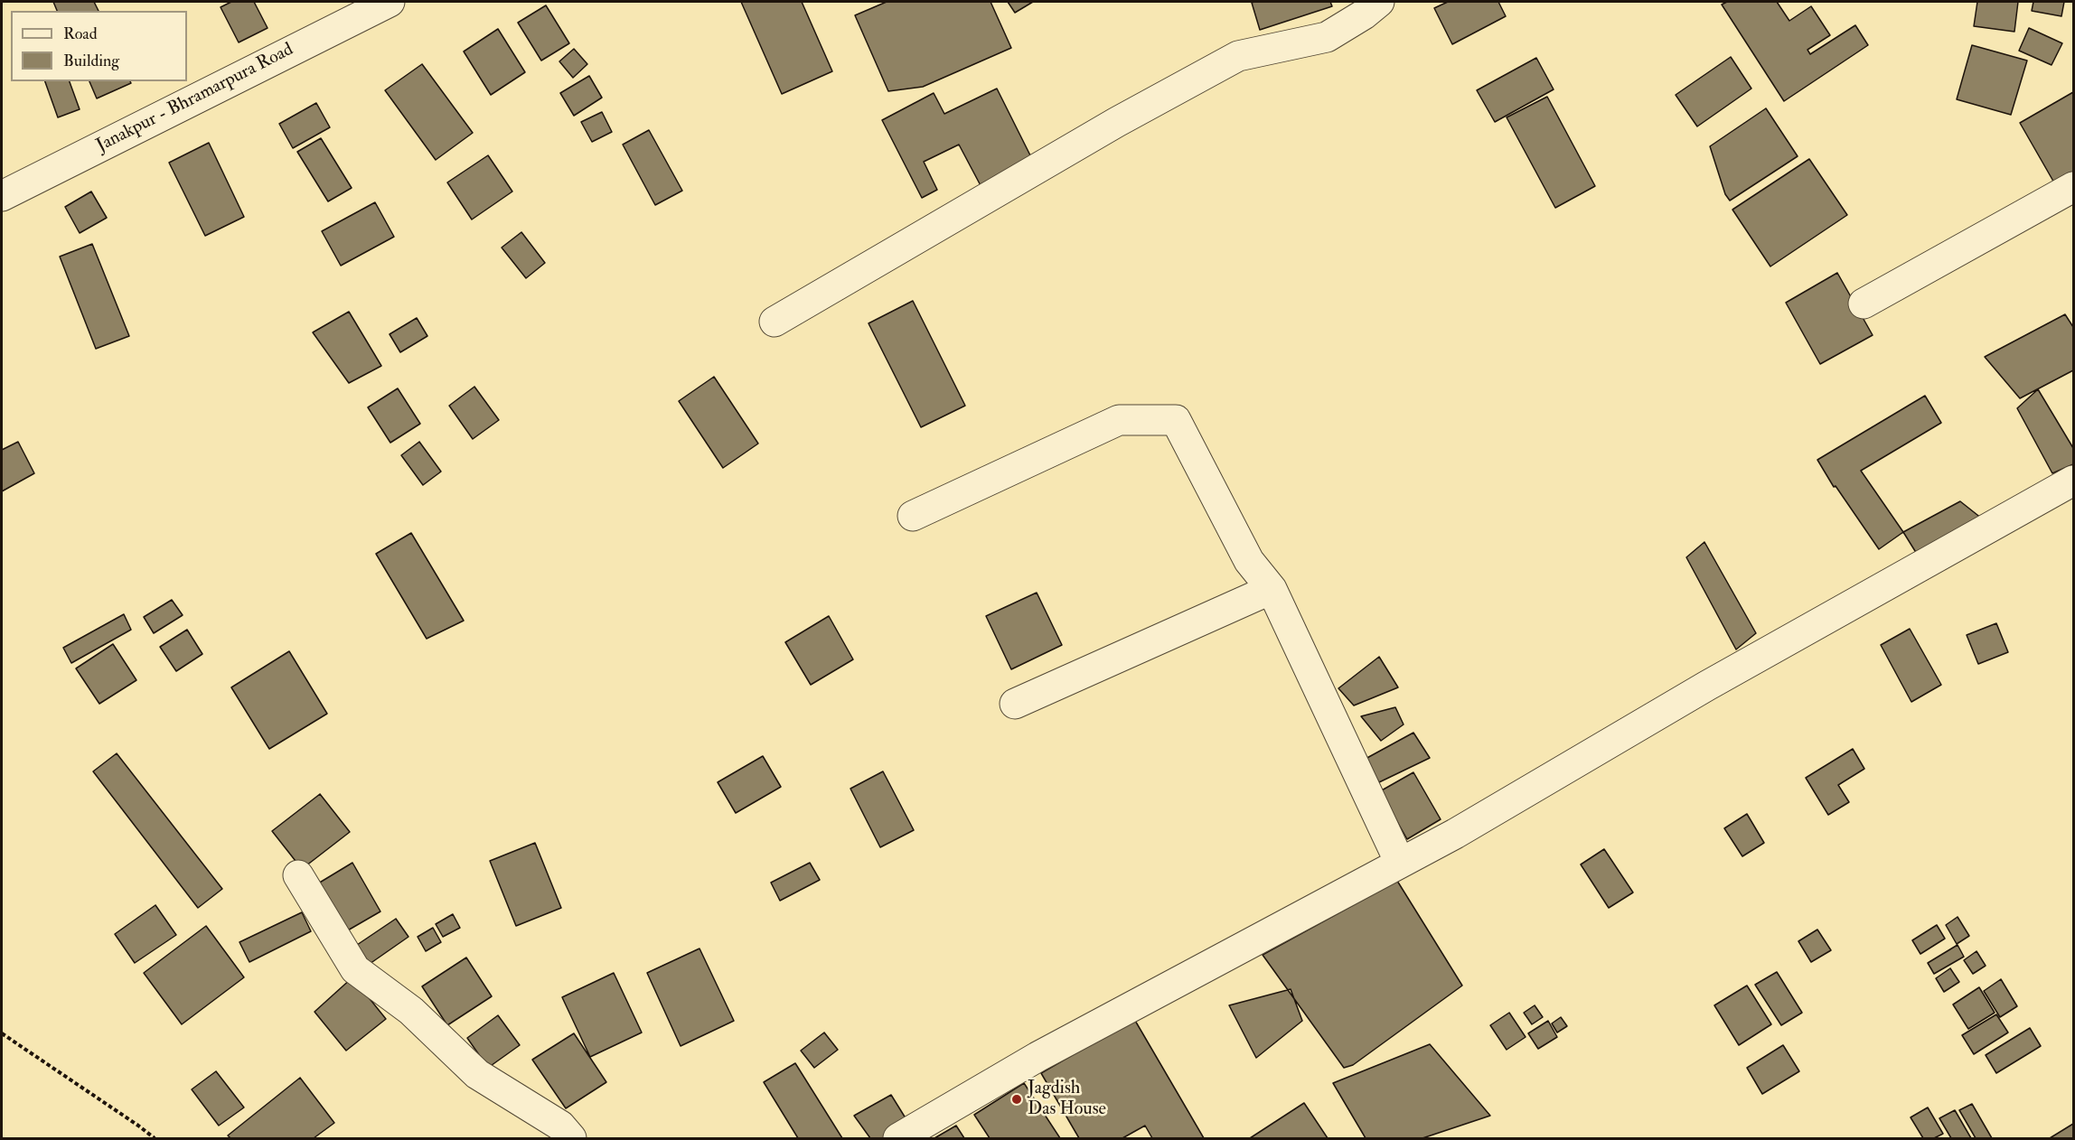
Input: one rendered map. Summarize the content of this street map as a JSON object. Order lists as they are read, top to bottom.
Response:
{
  "streets": {
    "street": ["Janakpur - Bhramarpura Road"]
  },
  "places": ["Jagdish Das House"],
  "legend": ["Road", "Building"]
}
